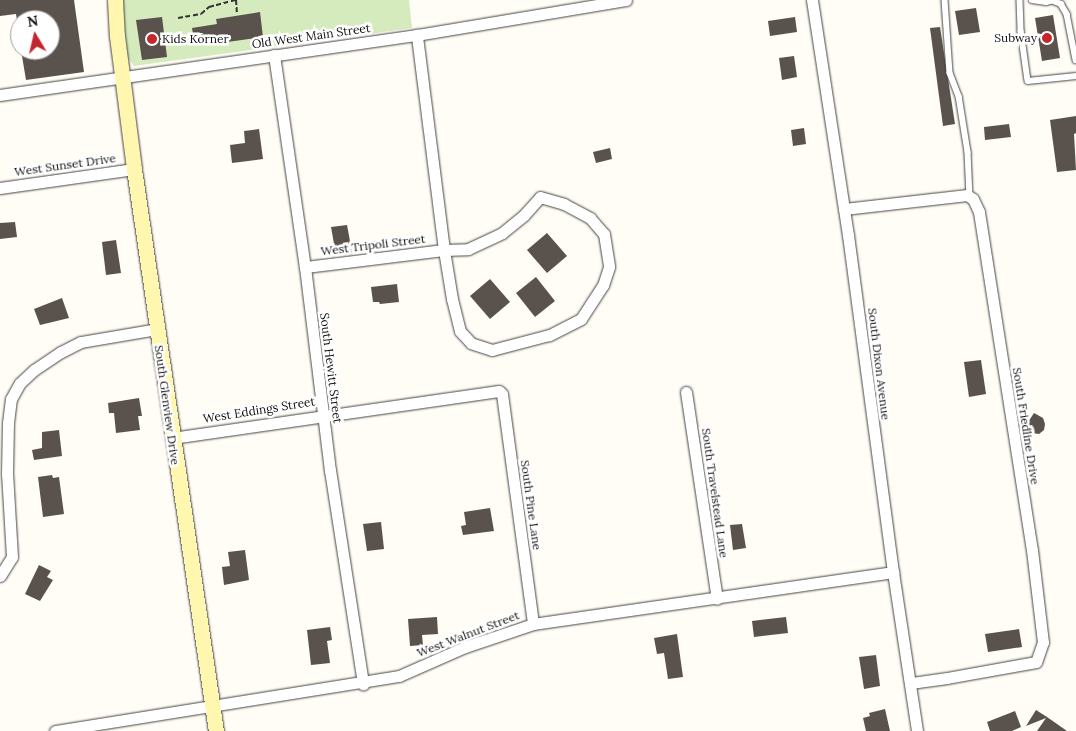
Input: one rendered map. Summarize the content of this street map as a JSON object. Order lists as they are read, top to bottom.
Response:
{
  "streets": {
    "street": [
      "Old West Main Street",
      "West Sunset Drive",
      "West Tripoli Street",
      "South Dixon Avenue",
      "South Hewitt Street",
      "South Glenview Drive",
      "West Eddings Street",
      "South Friedline Drive",
      "South Travelstead Lane",
      "South Pine Lane",
      "West Walnut Street"
    ]
  },
  "crossings": [
    ["Old West Main Street", "South Hewitt Street"],
    ["Old West Main Street", "South Glenview Drive"],
    ["West Sunset Drive", "South Glenview Drive"],
    ["West Tripoli Street", "South Hewitt Street"],
    ["South Dixon Avenue", "South Friedline Drive"],
    ["South Dixon Avenue", "West Walnut Street"],
    ["South Hewitt Street", "West Eddings Street"],
    ["South Hewitt Street", "West Walnut Street"],
    ["South Glenview Drive", "West Eddings Street"],
    ["South Glenview Drive", "West Walnut Street"],
    ["West Eddings Street", "South Pine Lane"],
    ["South Travelstead Lane", "West Walnut Street"],
    ["South Pine Lane", "West Walnut Street"]
  ],
  "places": ["Subway", "Kids Korner"],
  "north": "top"
}
